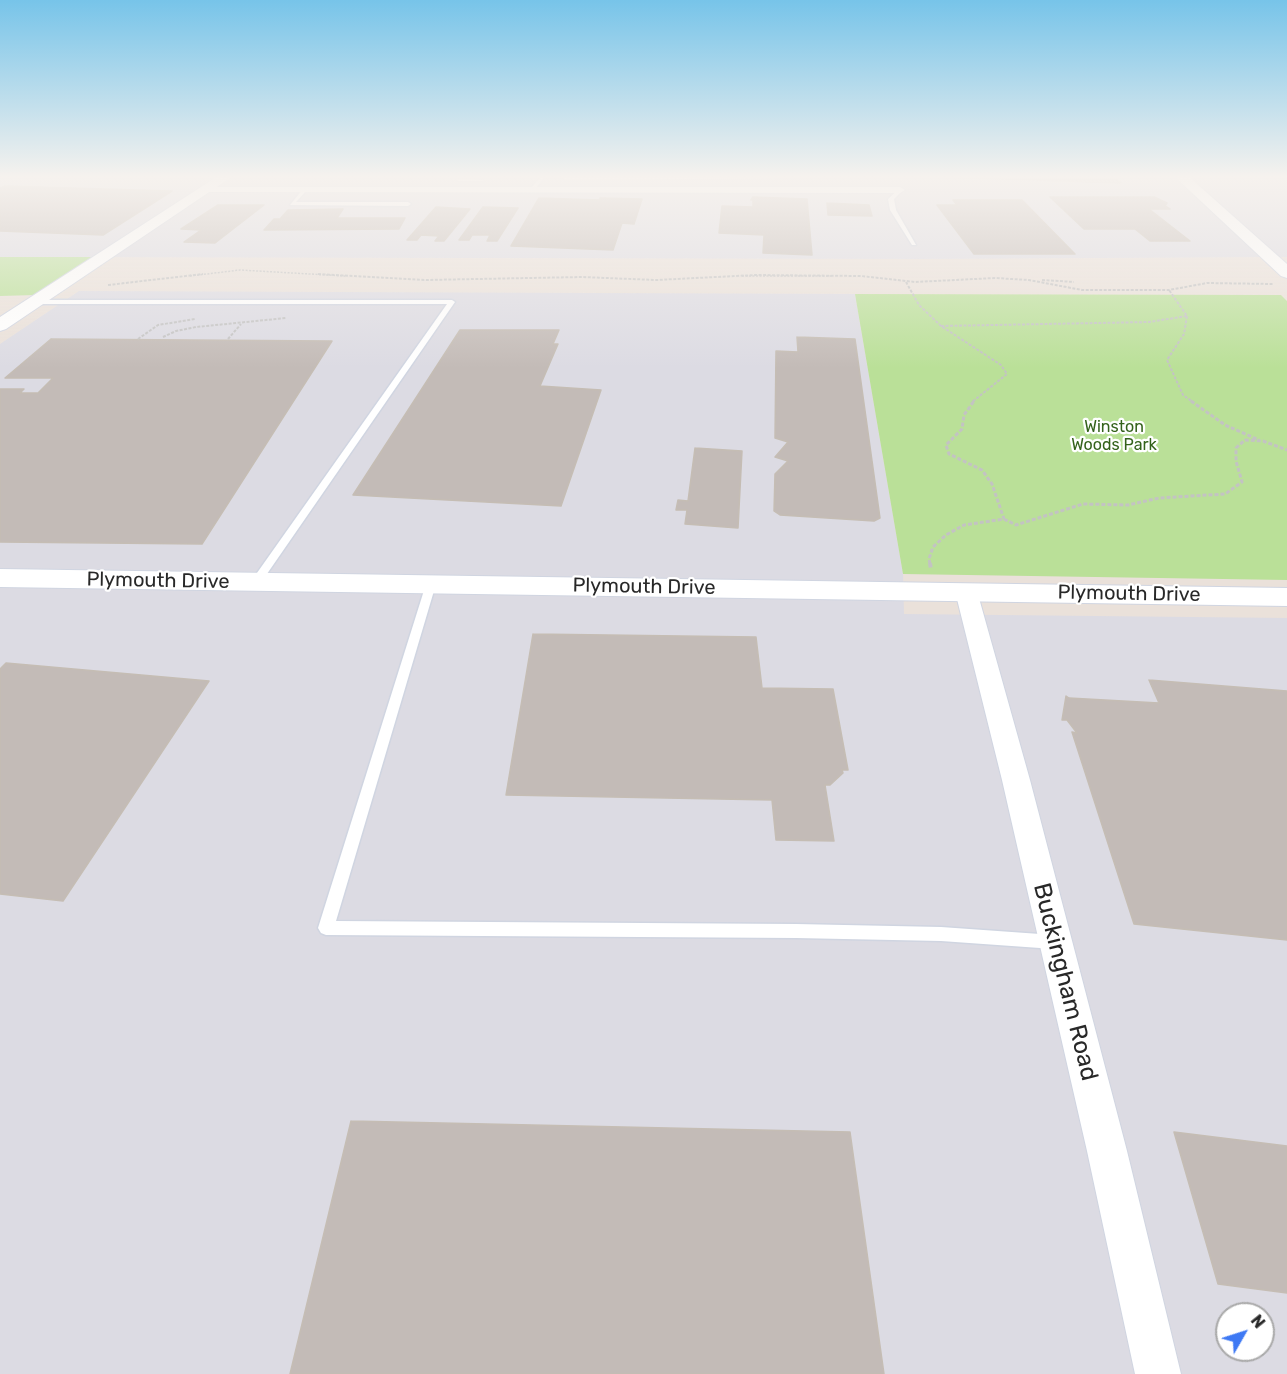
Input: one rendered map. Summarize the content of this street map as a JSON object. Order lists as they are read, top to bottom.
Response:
{
  "streets": {
    "street": ["Plymouth Drive", "Buckingham Road"]
  },
  "crossings": [
    ["Plymouth Drive", "Buckingham Road"]
  ],
  "parks": ["Winston Woods Park"],
  "north": "top right"
}
